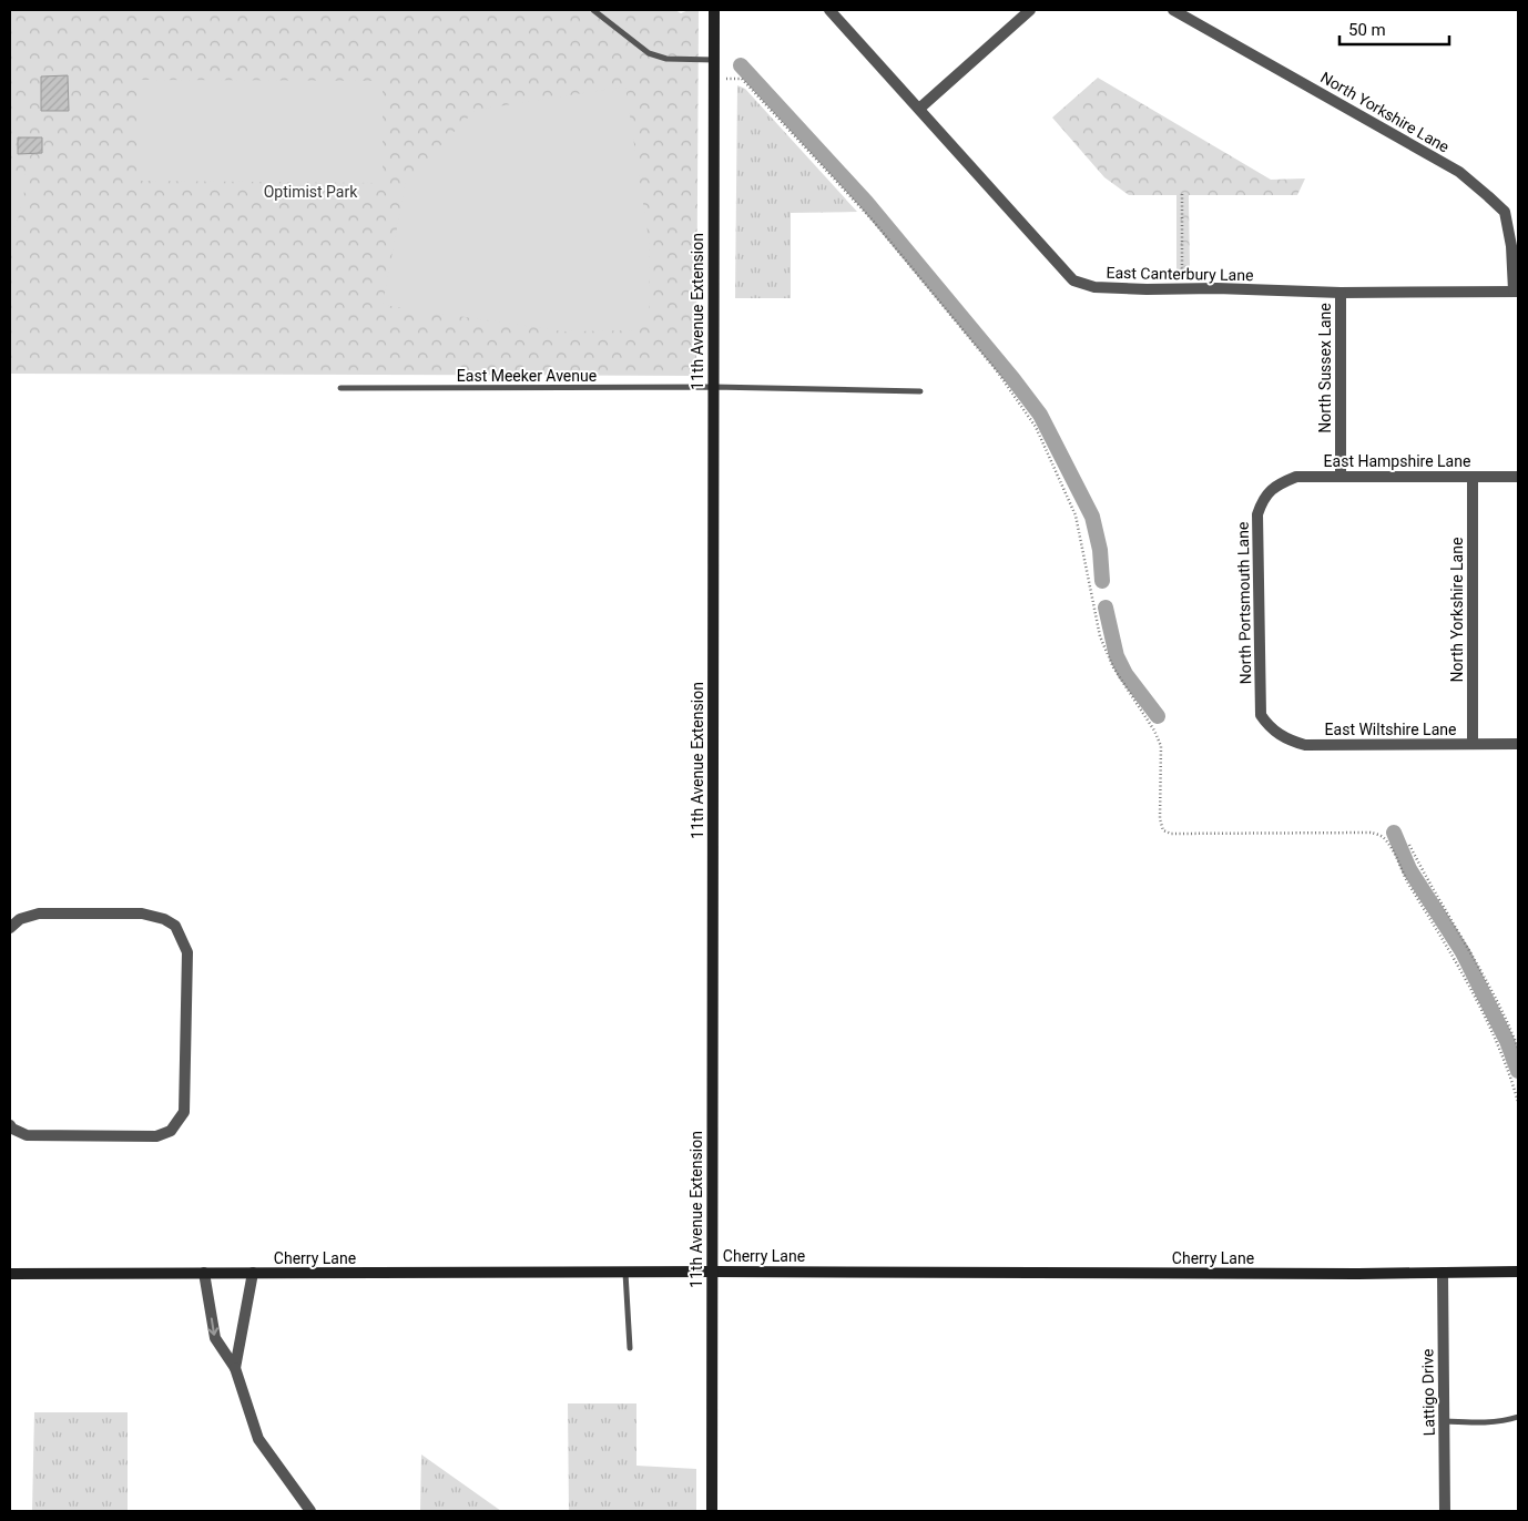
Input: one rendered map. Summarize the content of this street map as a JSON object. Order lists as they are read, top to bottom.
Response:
{
  "streets": {
    "main road": ["11th Avenue Extension", "Cherry Lane"],
    "street": [
      "North Yorkshire Lane",
      "East Canterbury Lane",
      "North Sussex Lane",
      "East Hampshire Lane",
      "North Portsmouth Lane",
      "East Wiltshire Lane",
      "Lattigo Drive"
    ],
    "lane": ["East Meeker Avenue"]
  },
  "crossings": [
    ["North Yorkshire Lane", "East Canterbury Lane"],
    ["North Yorkshire Lane", "East Hampshire Lane"],
    ["North Yorkshire Lane", "East Wiltshire Lane"],
    ["East Canterbury Lane", "North Sussex Lane"],
    ["11th Avenue Extension", "East Meeker Avenue"],
    ["11th Avenue Extension", "Cherry Lane"],
    ["North Sussex Lane", "East Hampshire Lane"],
    ["East Hampshire Lane", "North Portsmouth Lane"],
    ["North Portsmouth Lane", "East Wiltshire Lane"],
    ["Cherry Lane", "Lattigo Drive"]
  ],
  "parks": ["Optimist Park"],
  "scale_bar": "50 m"
}
